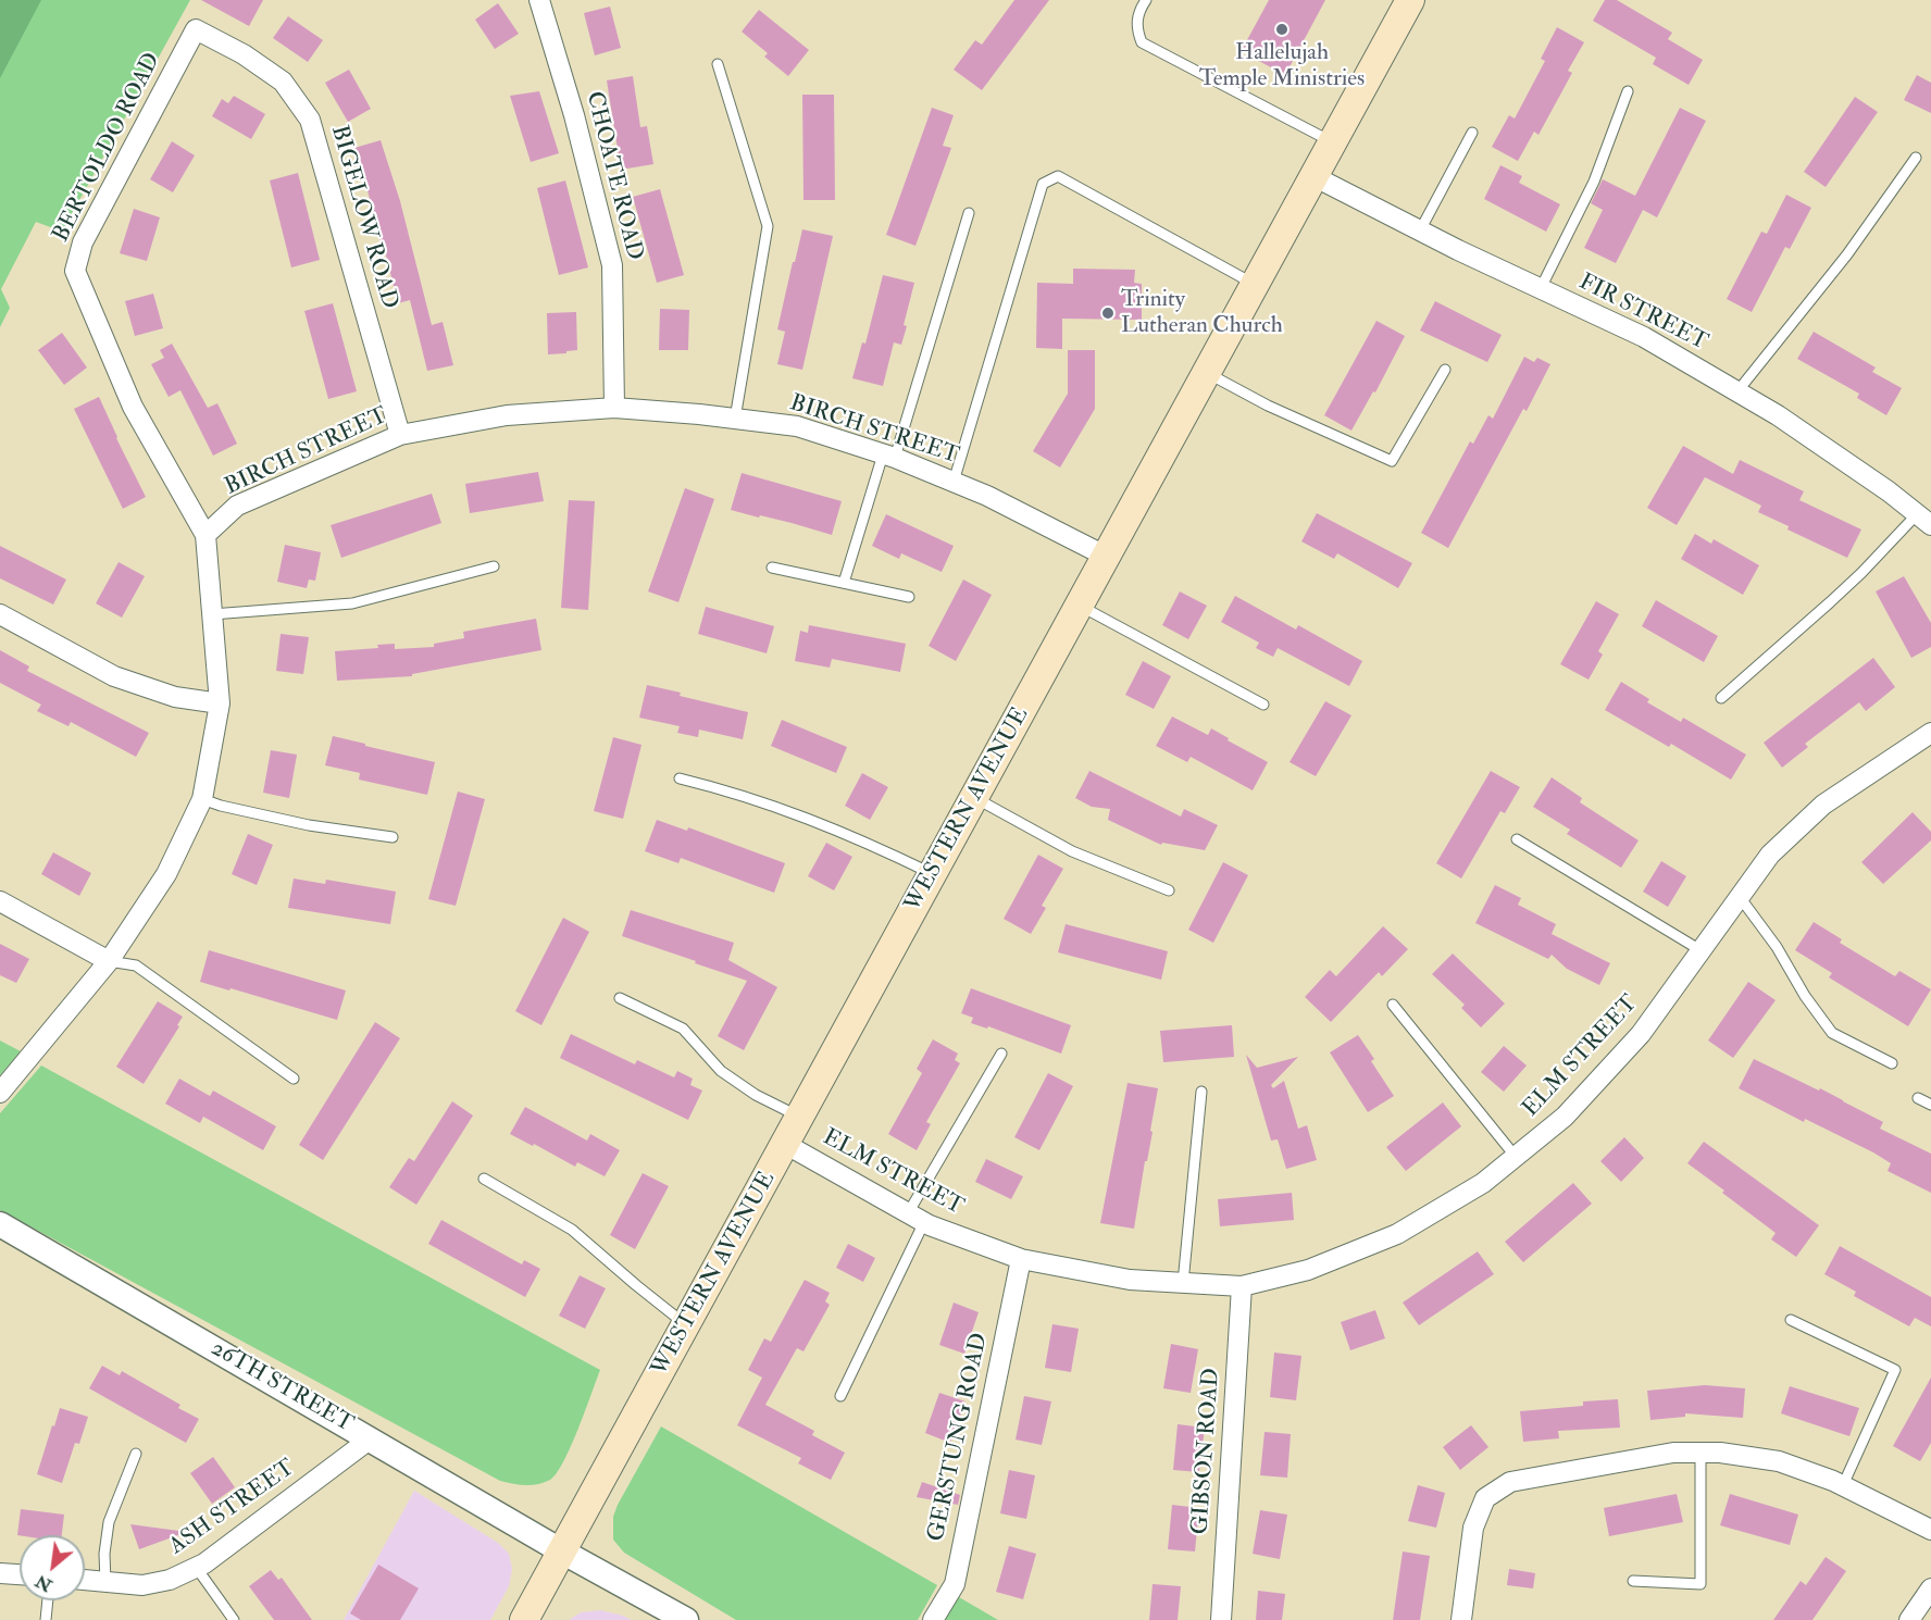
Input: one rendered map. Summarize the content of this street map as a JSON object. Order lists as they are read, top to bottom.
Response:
{
  "streets": {
    "main road": ["WESTERN AVENUE"],
    "street": [
      "BERTOLDO ROAD",
      "CHOATE ROAD",
      "BIGELOW ROAD",
      "FIR STREET",
      "BIRCH STREET",
      "ELM STREET",
      "26TH STREET",
      "GERSTUNG ROAD",
      "GIBSON ROAD",
      "ASH STREET"
    ]
  },
  "crossings": [
    ["BERTOLDO ROAD", "BIGELOW ROAD"],
    ["BERTOLDO ROAD", "BIRCH STREET"],
    ["CHOATE ROAD", "BIRCH STREET"],
    ["BIGELOW ROAD", "BIRCH STREET"],
    ["FIR STREET", "WESTERN AVENUE"],
    ["BIRCH STREET", "WESTERN AVENUE"],
    ["WESTERN AVENUE", "ELM STREET"],
    ["WESTERN AVENUE", "26TH STREET"],
    ["ELM STREET", "GERSTUNG ROAD"],
    ["ELM STREET", "GIBSON ROAD"],
    ["26TH STREET", "ASH STREET"]
  ],
  "places": ["Hallelujah Temple Ministries", "Trinity Lutheran Church"],
  "north": "bottom left"
}
